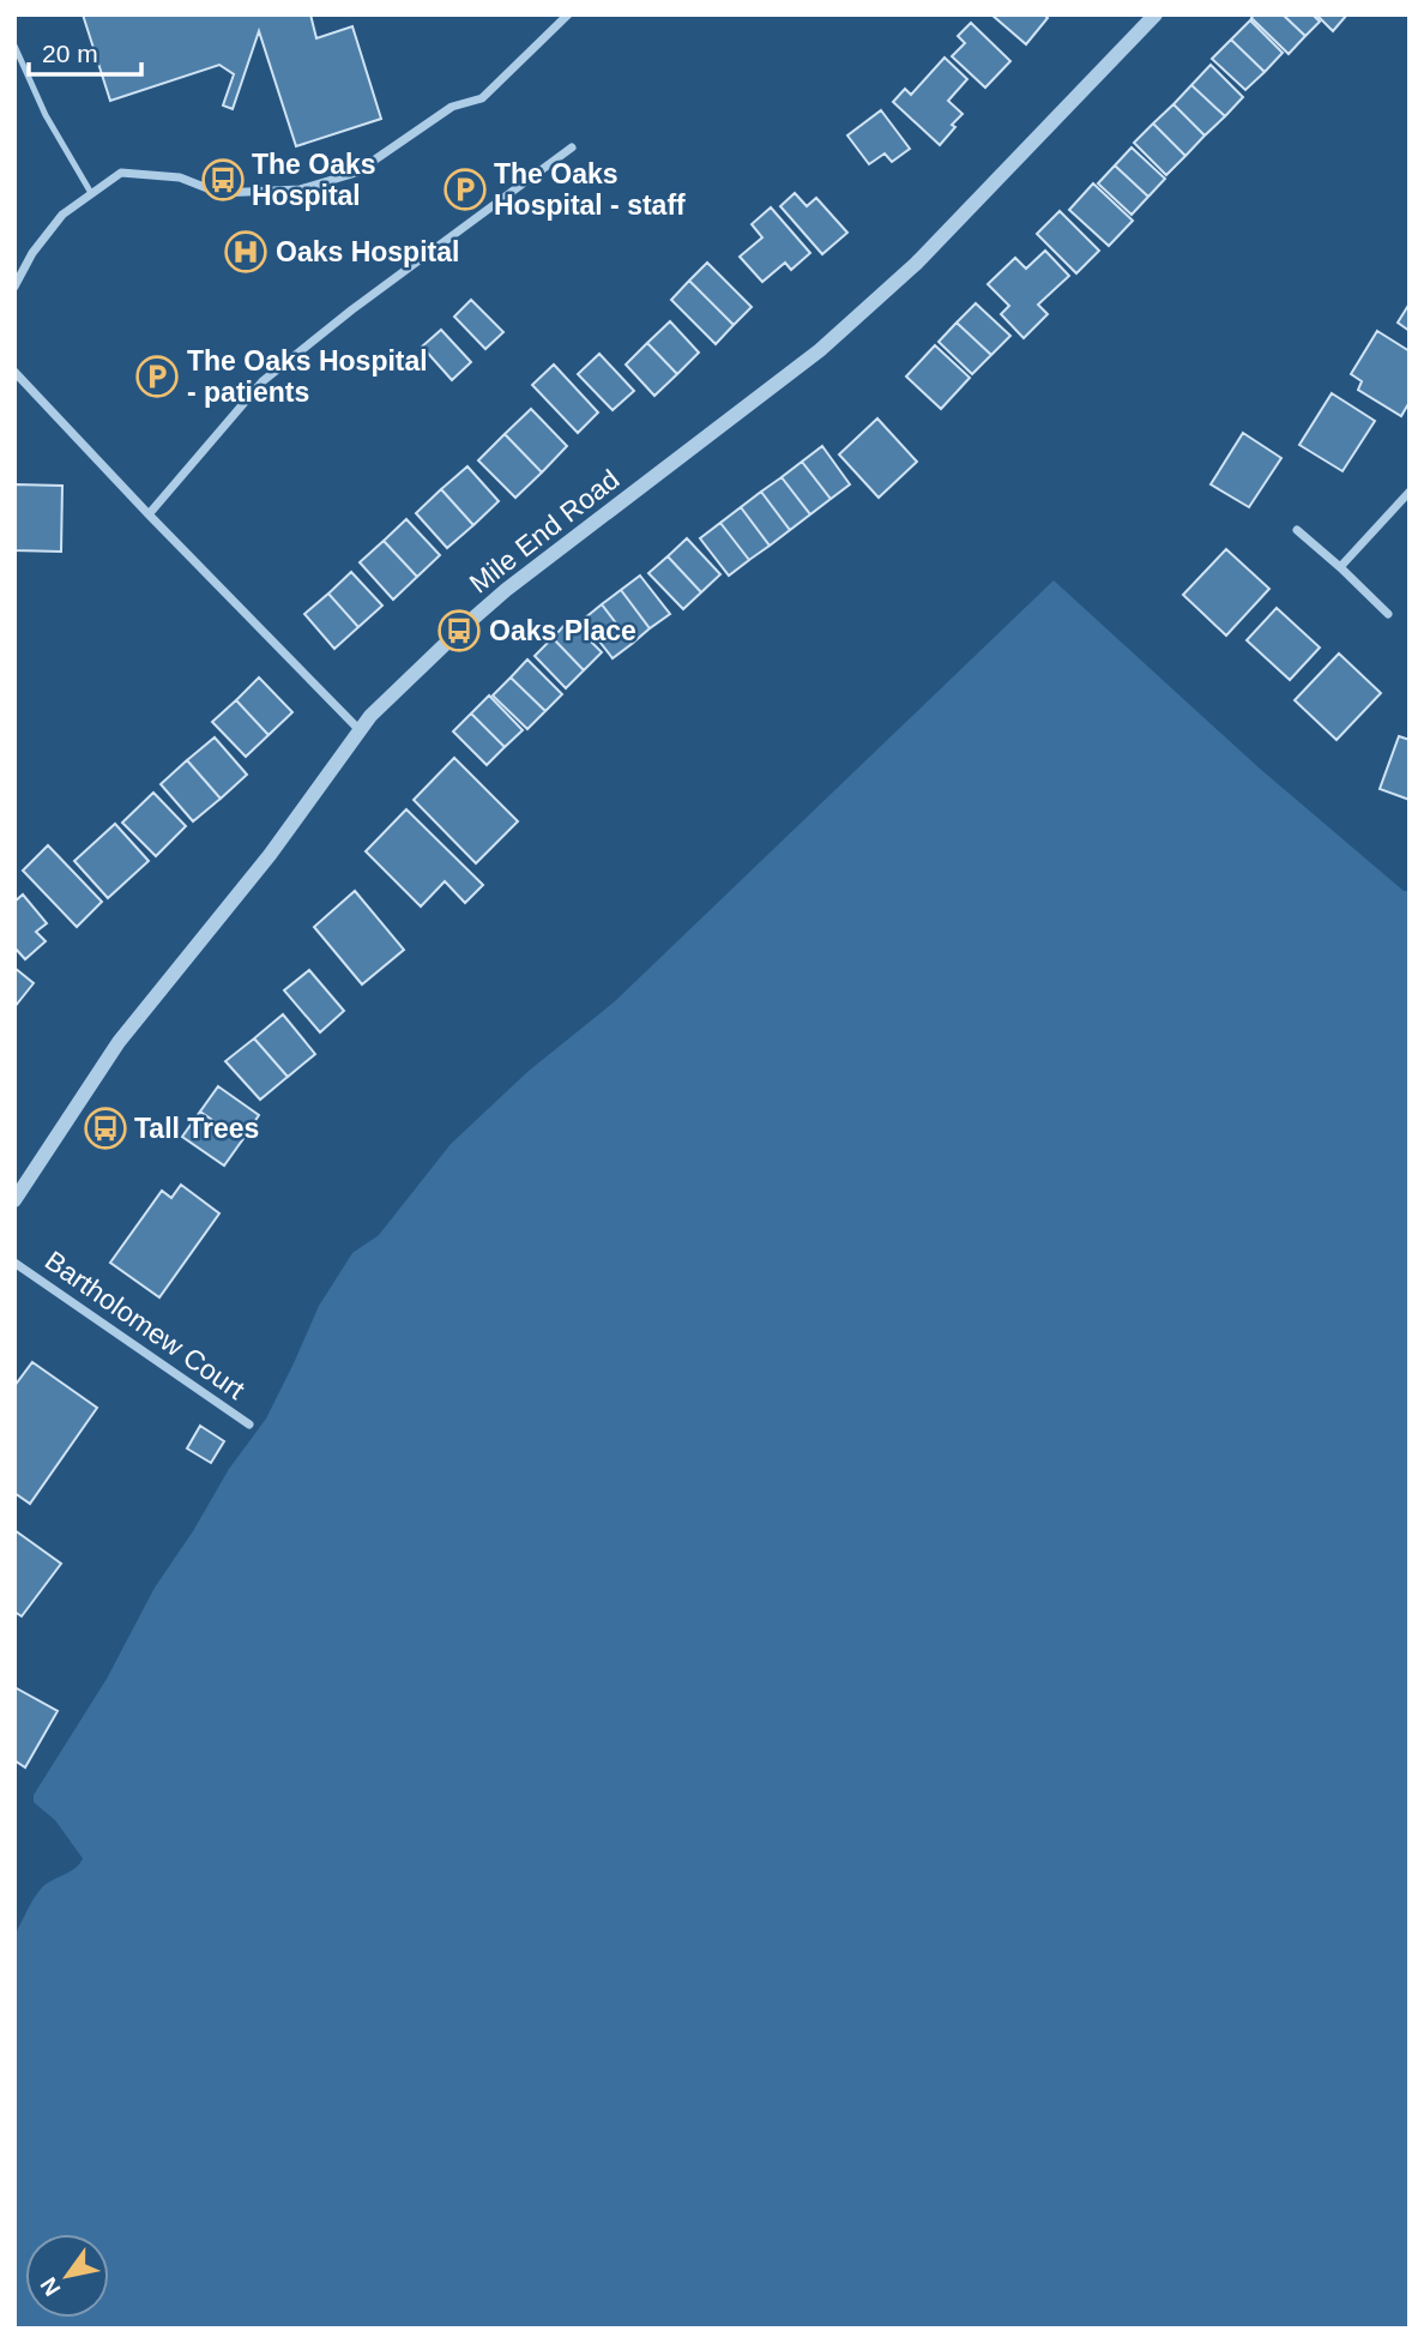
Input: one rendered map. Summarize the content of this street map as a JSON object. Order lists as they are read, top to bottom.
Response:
{
  "streets": {
    "street": ["Mile End Road", "Bartholomew Court"]
  },
  "places": {
    "bus stop": ["The Oaks Hospital", "Oaks Place", "Tall Trees"],
    "parking": ["The Oaks Hospital - staff", "The Oaks Hospital - patients"],
    "hospital": ["Oaks Hospital"]
  },
  "scale_bar": "20 m",
  "north": "bottom left"
}
